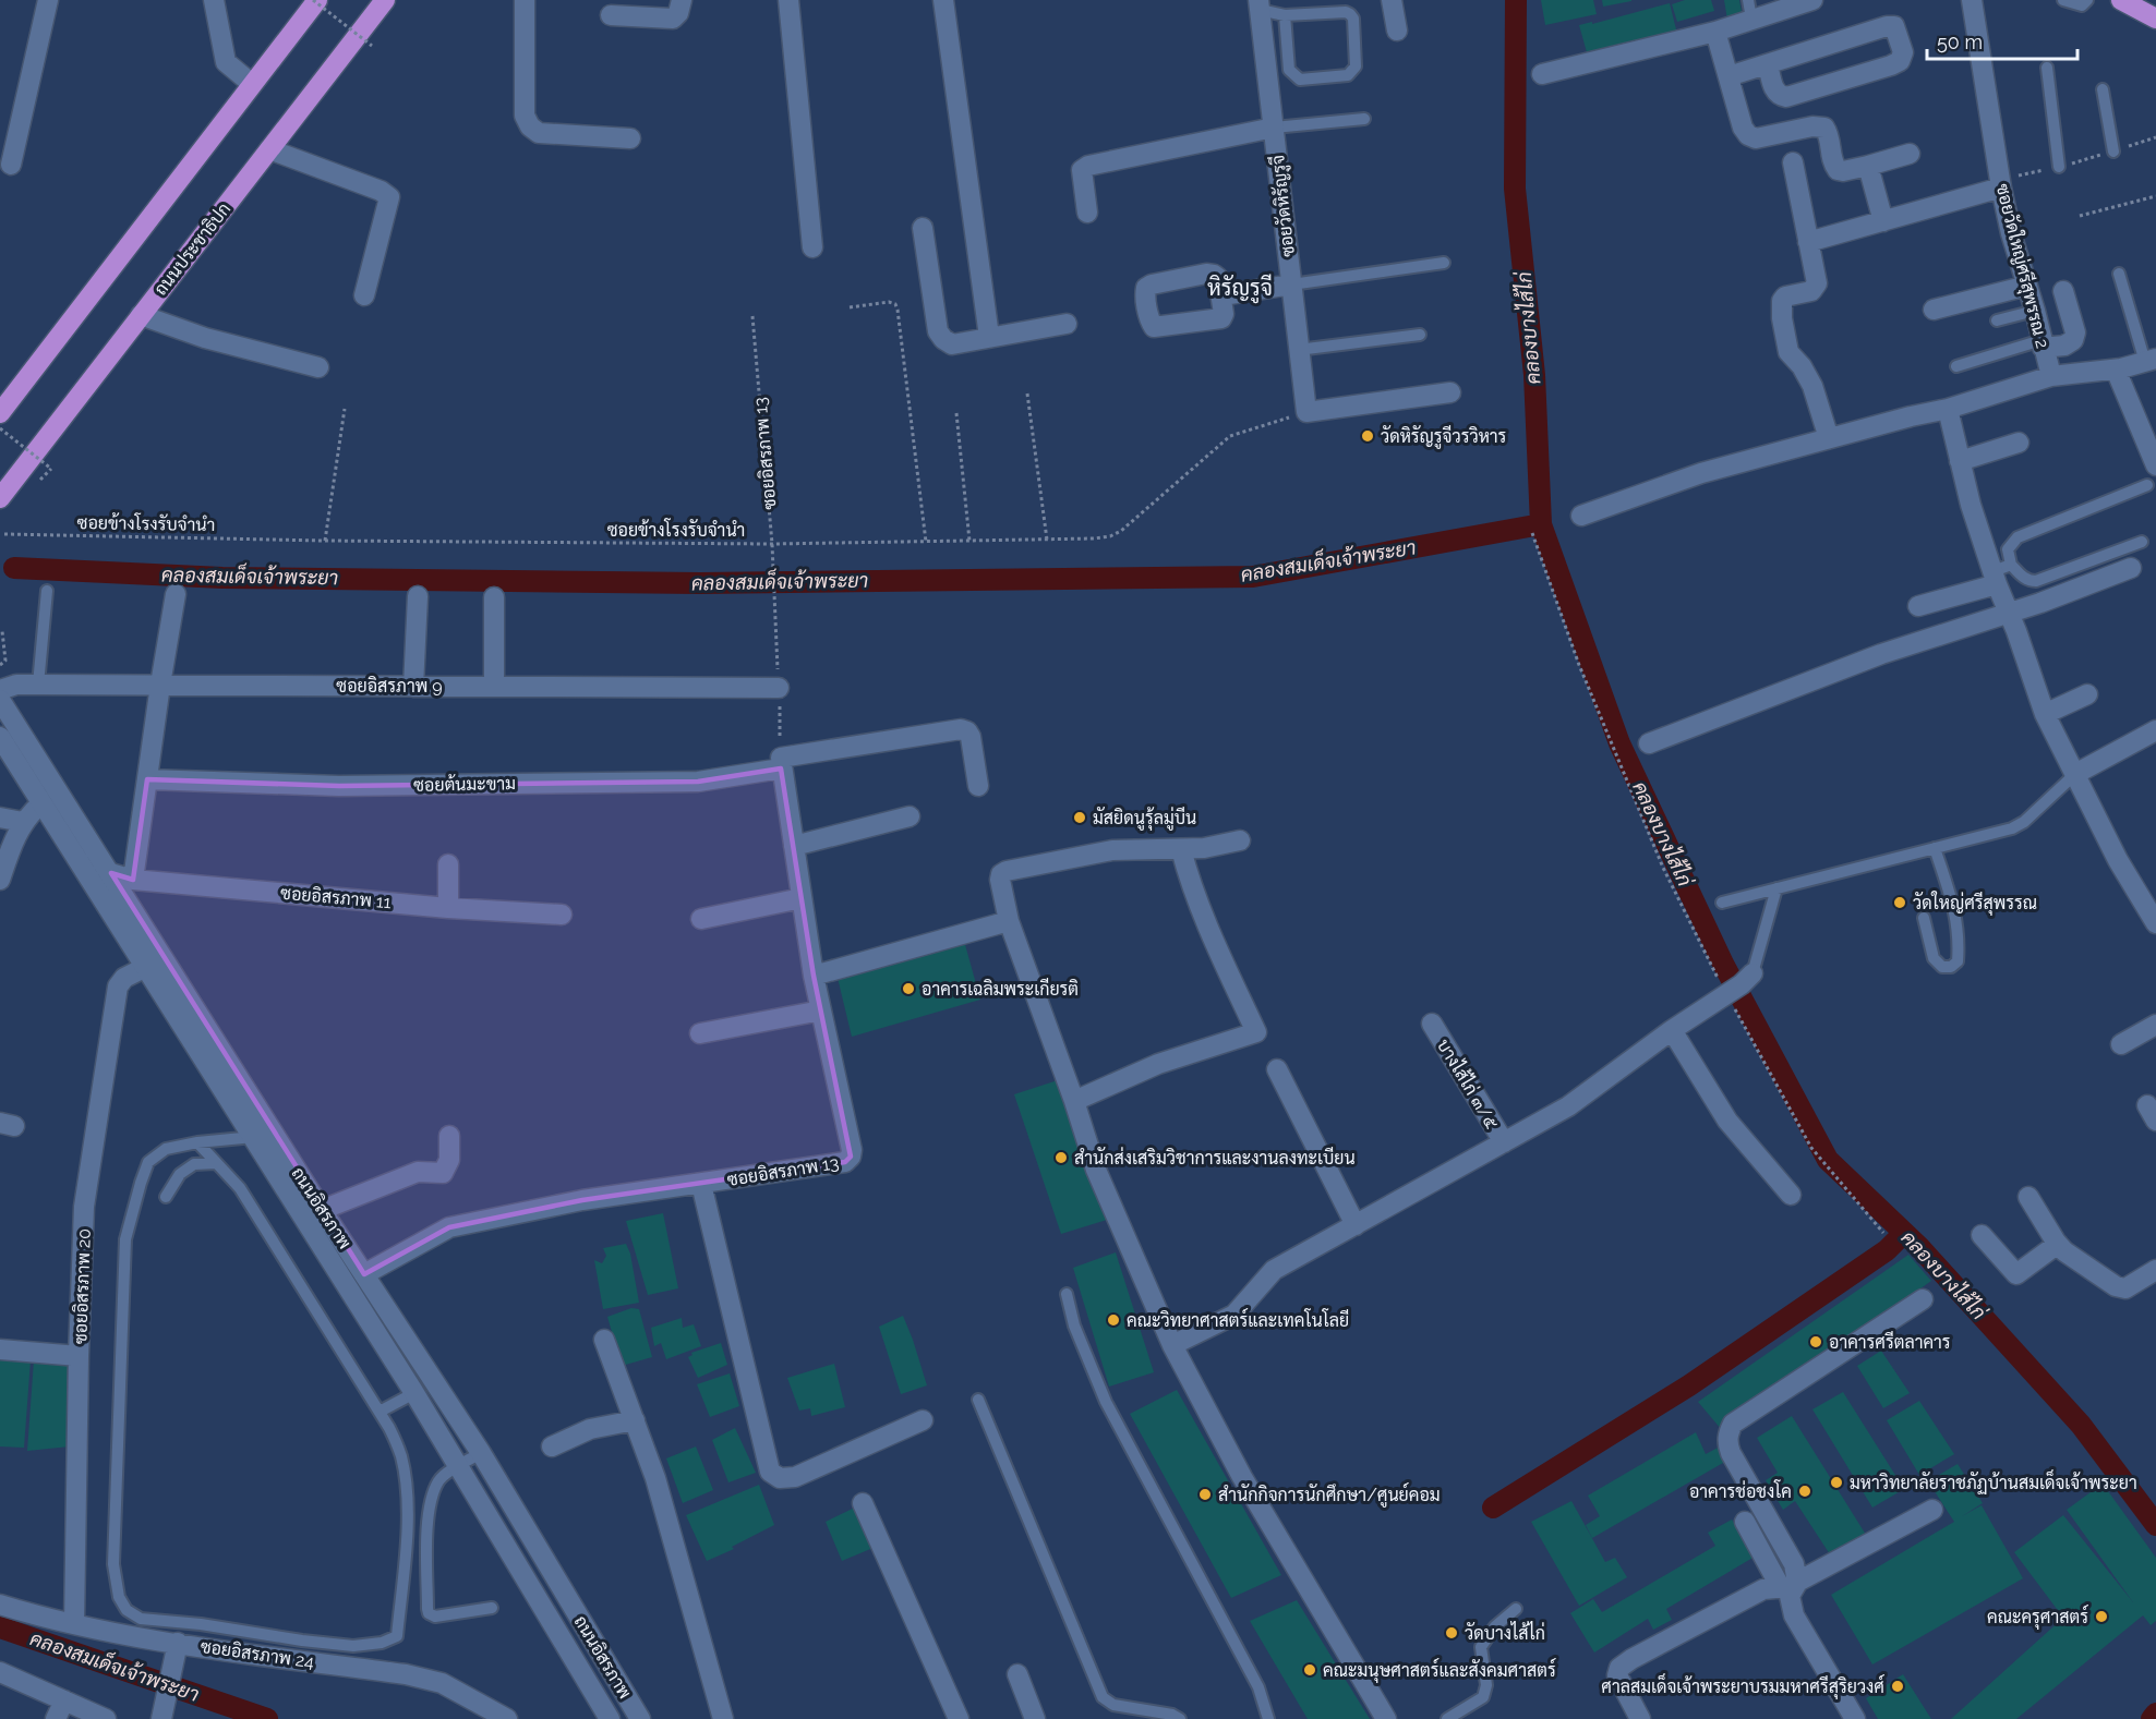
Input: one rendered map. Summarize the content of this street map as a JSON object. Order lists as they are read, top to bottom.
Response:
{
  "streets": {
    "main road": ["ถนนประชาธิปก"],
    "street": [
      "ซอยวัดหิรัญรูจี",
      "ซอยวัดใหญ่ศรีสุพรรณ 2",
      "ซอยอิสรภาพ 13",
      "ซอยอิสรภาพ 9",
      "ซอยต้นมะขาม",
      "ซอยอิสรภาพ 11",
      "บางไส้ไก่ ๓/๕",
      "ถนนอิสรภาพ",
      "ซอยอิสรภาพ 20",
      "ซอยอิสรภาพ 24"
    ],
    "path": ["ซอยข้างโรงรับจำนำ"]
  },
  "crossings": [
    ["ซอยวัดหิรัญรูจี", "ซอยข้างโรงรับจำนำ"],
    ["ซอยอิสรภาพ 13", "ซอยข้างโรงรับจำนำ"],
    ["ซอยอิสรภาพ 13", "ซอยต้นมะขาม"],
    ["ซอยอิสรภาพ 13", "ถนนอิสรภาพ"],
    ["ซอยอิสรภาพ 11", "ถนนอิสรภาพ"],
    ["ซอยอิสรภาพ 20", "ซอยอิสรภาพ 24"]
  ],
  "districts": ["หิรัญรูจี"],
  "water": ["คลองบางไส้ไก่", "คลองสมเด็จเจ้าพระยา"],
  "places": [
    "วัดหิรัญรูจีวรวิหาร",
    "มัสยิดนูรุ้ลมู่บีน",
    "วัดใหญ่ศรีสุพรรณ",
    "อาคารเฉลิมพระเกียรติ",
    "สำนักส่งเสริมวิชาการและงานลงทะเบียน",
    "คณะวิทยาศาสตร์และเทคโนโลยี",
    "อาคารศรีตลาคาร",
    "มหาวิทยาลัยราชภัฏบ้านสมเด็จเจ้าพระยา",
    "อาคารช่อชงโค",
    "สำนักกิจการนักศึกษา/ศูนย์คอม",
    "คณะครุศาสตร์",
    "วัดบางไส้ไก่",
    "คณะมนุษศาสตร์และสังคมศาสตร์",
    "ศาลสมเด็จเจ้าพระยาบรมมหาศรีสุริยวงศ์"
  ],
  "scale_bar": "50 m"
}
